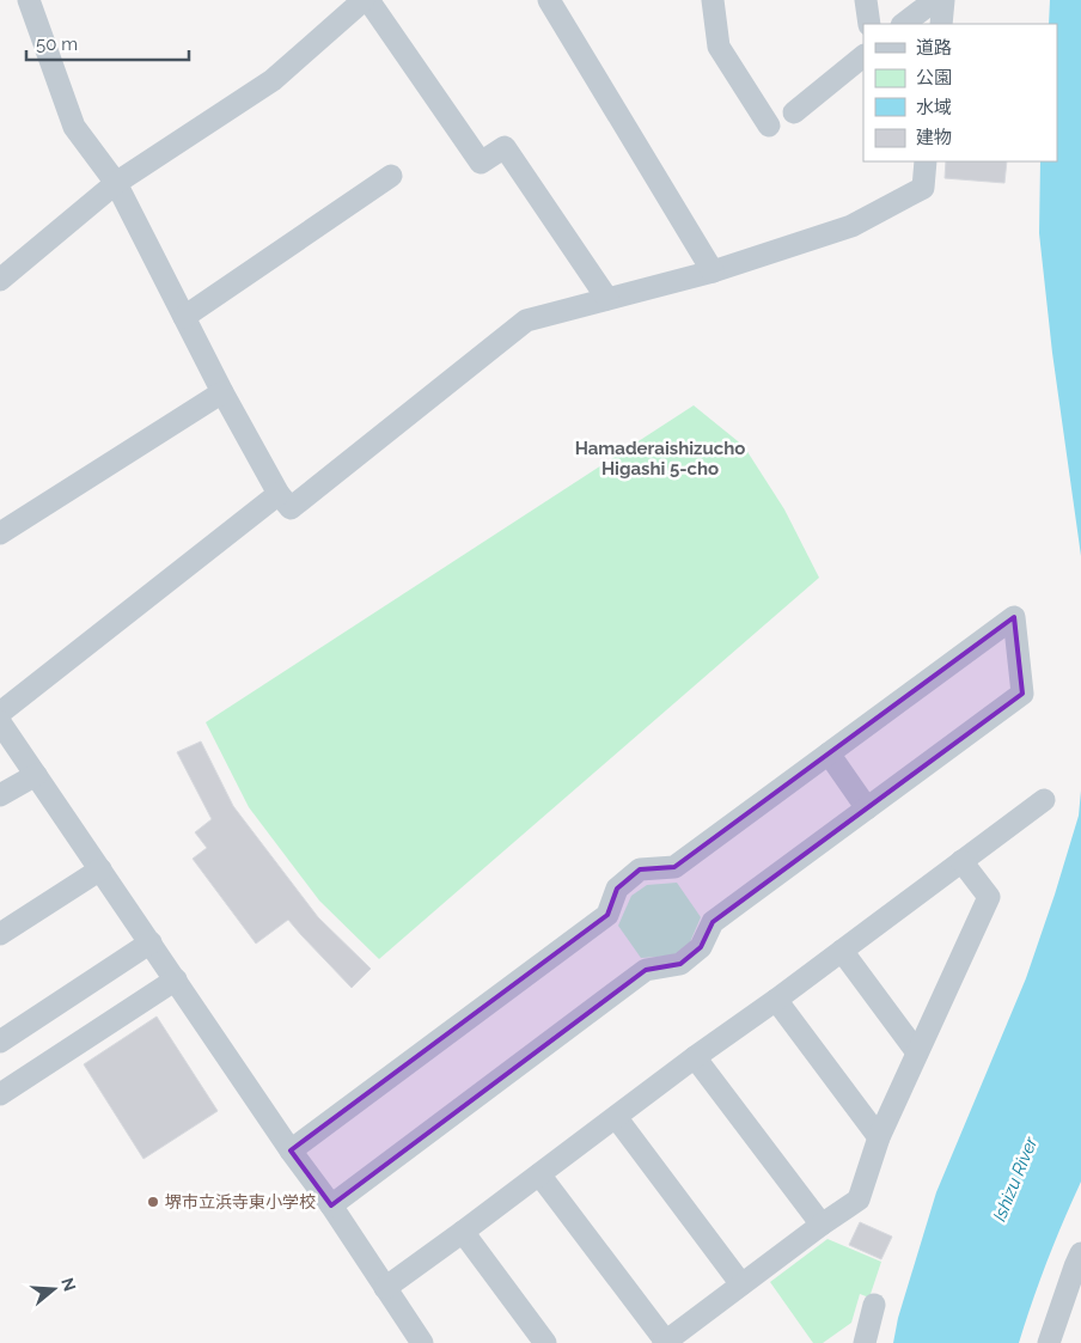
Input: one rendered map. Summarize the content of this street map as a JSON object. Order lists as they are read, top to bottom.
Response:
{
  "districts": ["Hamaderaishizucho Higashi 5-cho"],
  "water": ["Ishizu River"],
  "places": ["堺市立浜寺東小学校"],
  "legend": [
    "道路",
    "公園",
    "水域",
    "建物"
  ],
  "scale_bar": "50 m",
  "north": "right"
}
